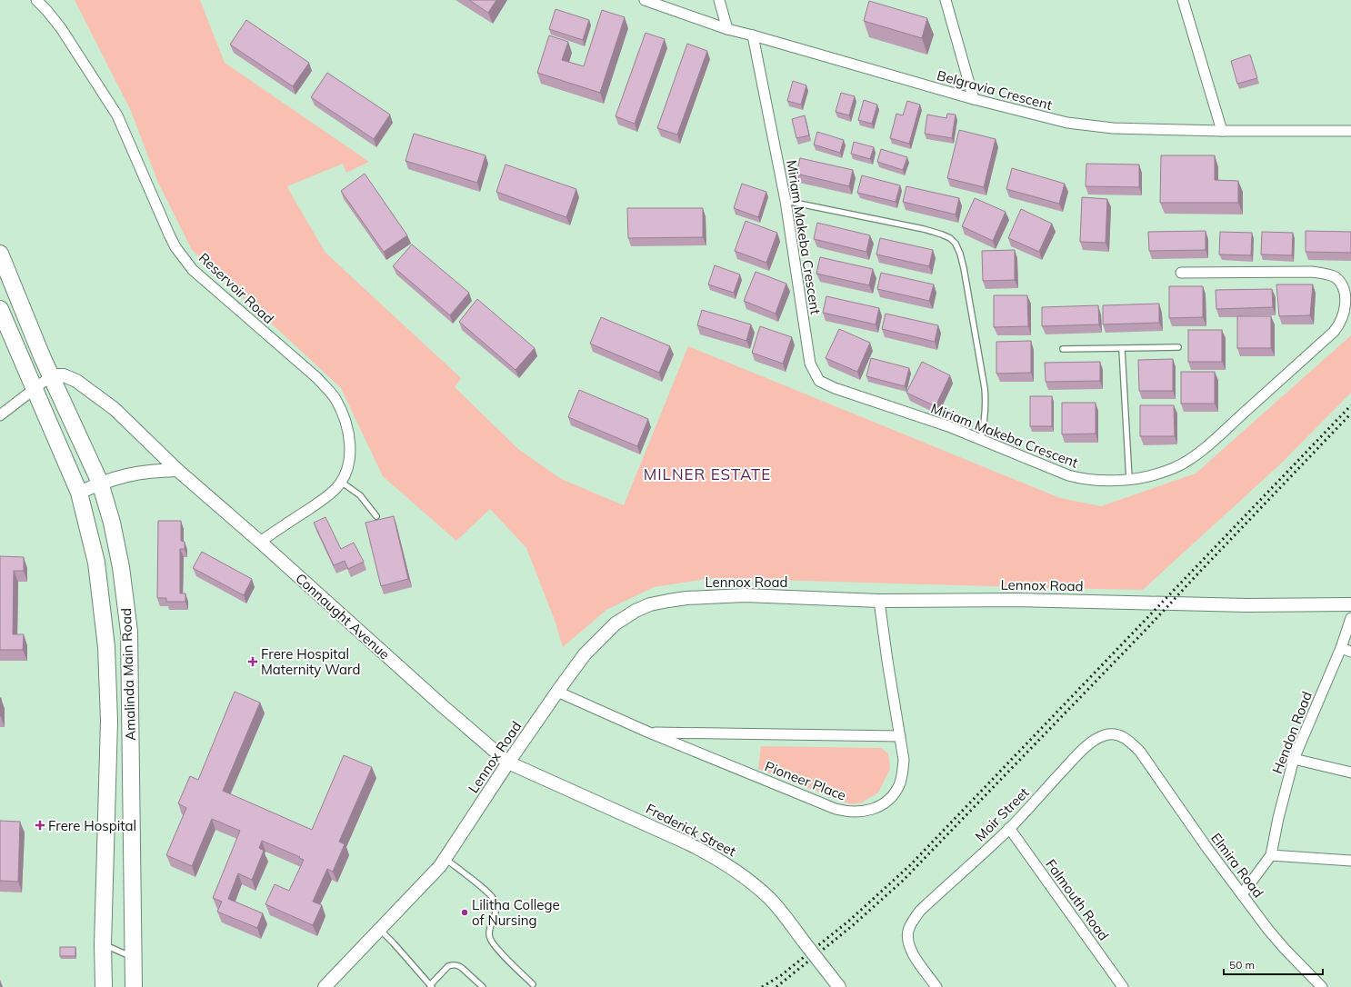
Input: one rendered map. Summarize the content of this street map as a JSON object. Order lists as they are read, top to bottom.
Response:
{
  "streets": {
    "main road": ["Amalinda Main Road"],
    "street": [
      "Belgravia Crescent",
      "Miriam Makeba Crescent",
      "Reservoir Road",
      "Lennox Road",
      "Connaught Avenue",
      "Hendon Road",
      "Pioneer Place",
      "Moir Street",
      "Frederick Street",
      "Elmira Road",
      "Falmouth Road"
    ]
  },
  "crossings": [
    ["Belgravia Crescent", "Miriam Makeba Crescent"],
    ["Reservoir Road", "Connaught Avenue"],
    ["Lennox Road", "Connaught Avenue"],
    ["Lennox Road", "Pioneer Place"],
    ["Lennox Road", "Frederick Street"],
    ["Connaught Avenue", "Amalinda Main Road"],
    ["Connaught Avenue", "Frederick Street"],
    ["Hendon Road", "Elmira Road"],
    ["Moir Street", "Elmira Road"],
    ["Moir Street", "Falmouth Road"]
  ],
  "districts": ["MILNER ESTATE"],
  "places": {
    "health": ["Frere Hospital Maternity Ward", "Frere Hospital"],
    "other": ["Lilitha College of Nursing"]
  },
  "scale_bar": "50 m"
}
